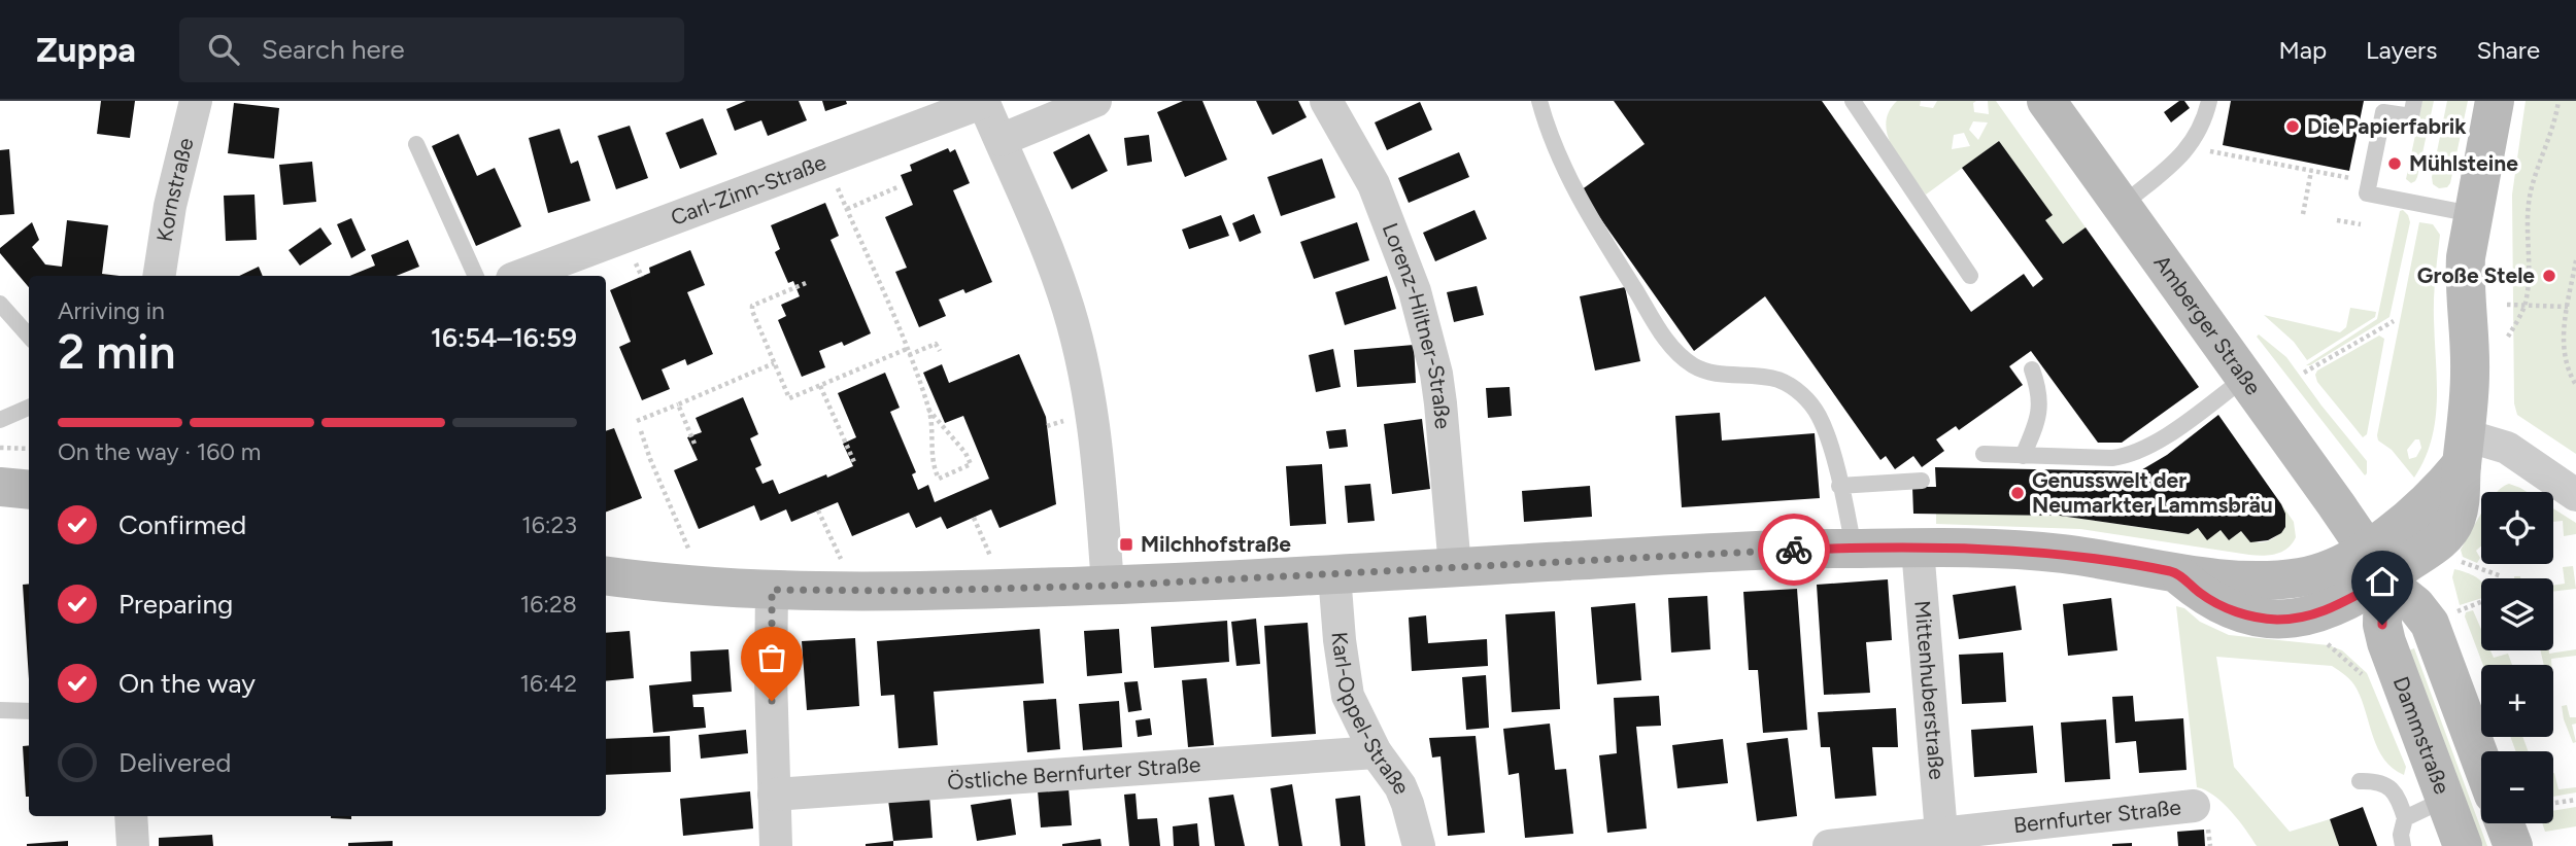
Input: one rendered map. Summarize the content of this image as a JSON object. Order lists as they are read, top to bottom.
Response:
{
  "streets": {
    "main road": ["Amberger Straße", "Dammstraße"],
    "street": [
      "Kornstraße",
      "Carl-Zinn-Straße",
      "Lorenz-Hiltner-Straße",
      "Mittenhuberstraße",
      "Karl-Oppel-Straße",
      "Östliche Bernfurter Straße",
      "Bernfurter Straße"
    ]
  },
  "crossings": [
    ["Amberger Straße", "Dammstraße"],
    ["Mittenhuberstraße", "Bernfurter Straße"],
    ["Karl-Oppel-Straße", "Östliche Bernfurter Straße"]
  ],
  "places": {
    "other": [
      "Die Papierfabrik",
      "Mühlsteine",
      "Große Stele",
      "Genusswelt der Neumarkter Lammsbräu"
    ],
    "transit": ["Milchhofstraße"]
  },
  "page": {
    "header": "Zuppa",
    "search": "Search here",
    "nav": ["Map", "Layers", "Share"],
    "heading": ["2 min", "Arriving in", "16:54–16:59"],
    "bar": "On the way · 160 m",
    "list": [
      ["Confirmed", "16:23"],
      ["Preparing", "16:28"],
      ["On the way", "16:42"],
      "Delivered"
    ],
    "map_buttons": ["+", "−"]
  }
}
